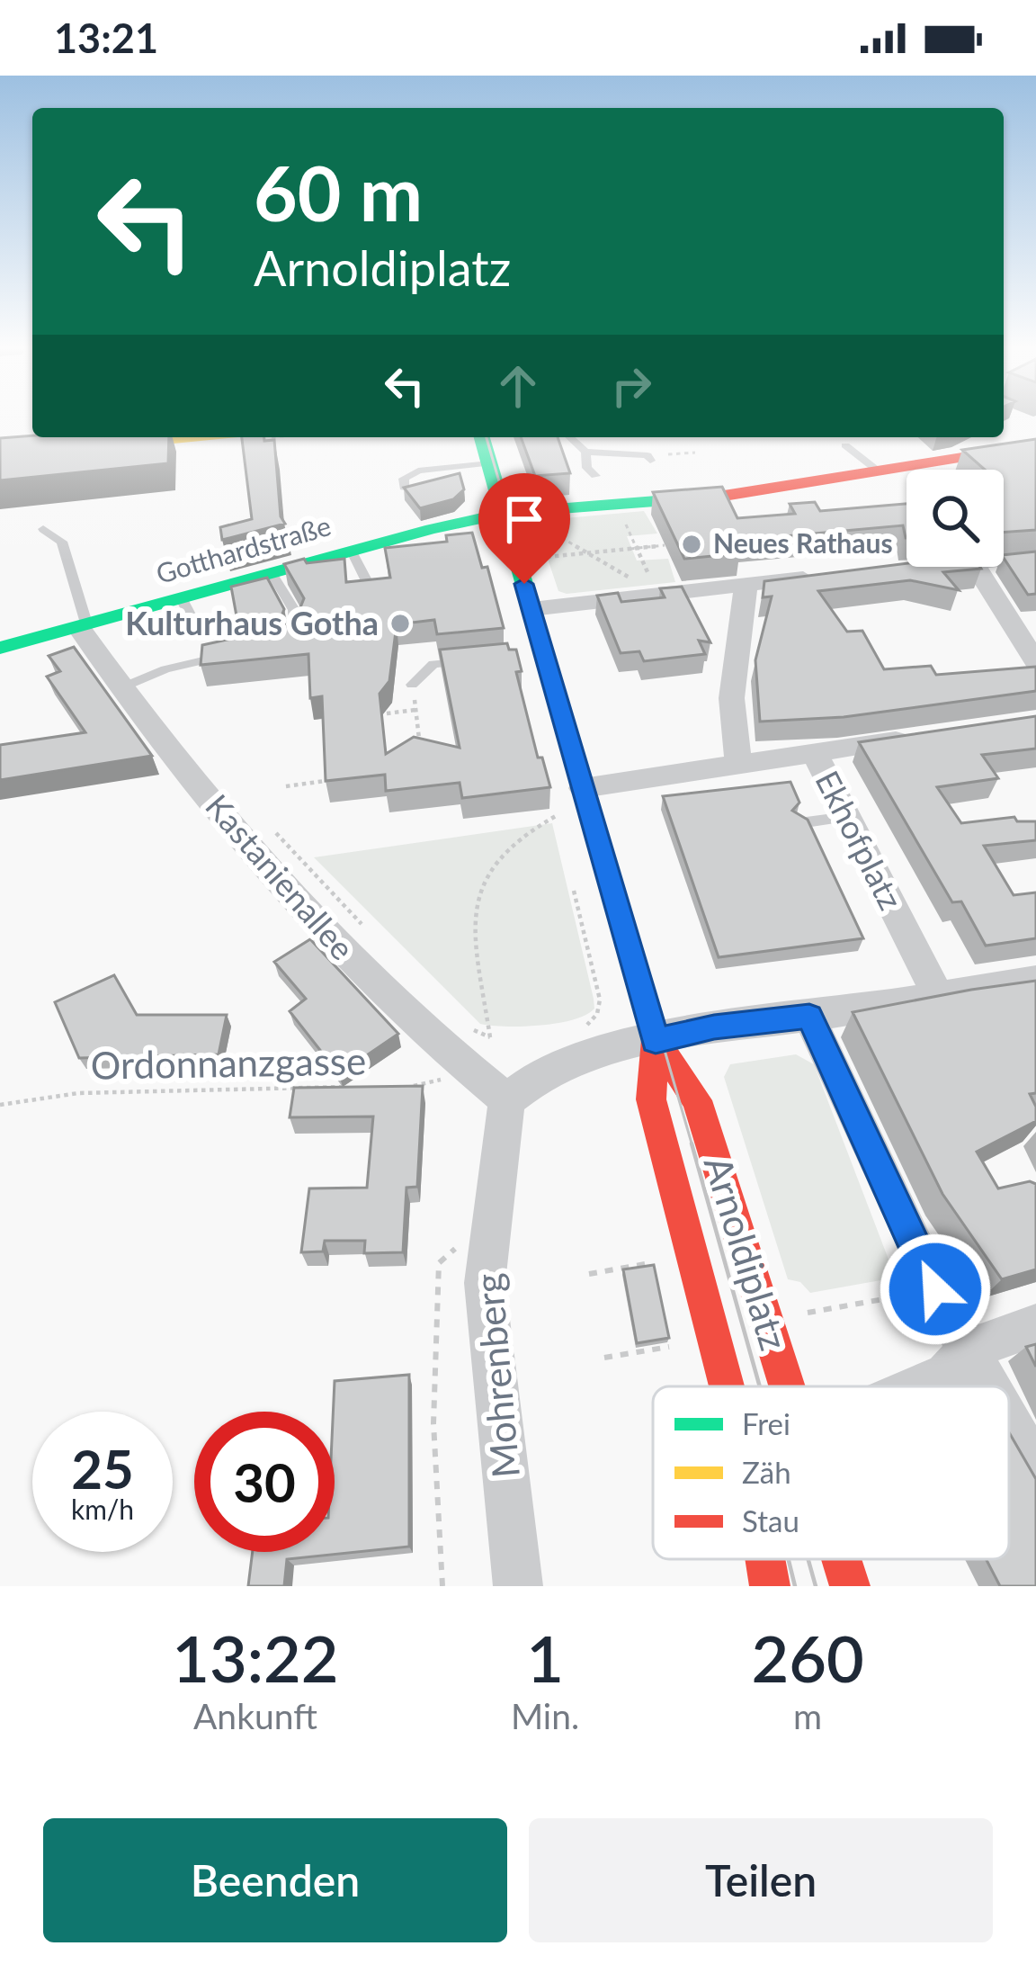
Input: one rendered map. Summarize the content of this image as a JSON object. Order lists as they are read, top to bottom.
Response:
{
  "streets": {
    "main road": ["Gotthardstraße", "Arnoldiplatz"],
    "street": ["Ekhofplatz", "Kastanienallee", "Mohrenberg"],
    "path": ["Ordonnanzgasse"]
  },
  "crossings": [
    ["Gotthardstraße", "Kastanienallee"],
    ["Kastanienallee", "Ordonnanzgasse"],
    ["Kastanienallee", "Mohrenberg"]
  ],
  "places": ["Neues Rathaus", "Kulturhaus Gotha"],
  "legend": ["Frei", "Zäh", "Stau"],
  "page": {
    "status": "13:21",
    "turn": ["60 m", "Arnoldiplatz"],
    "speed": "25 km/h",
    "limit": "30",
    "eta": [
      "13:22",
      "Ankunft",
      "1",
      "Min.",
      "260",
      "m"
    ],
    "buttons": ["Beenden", "Teilen"]
  }
}
